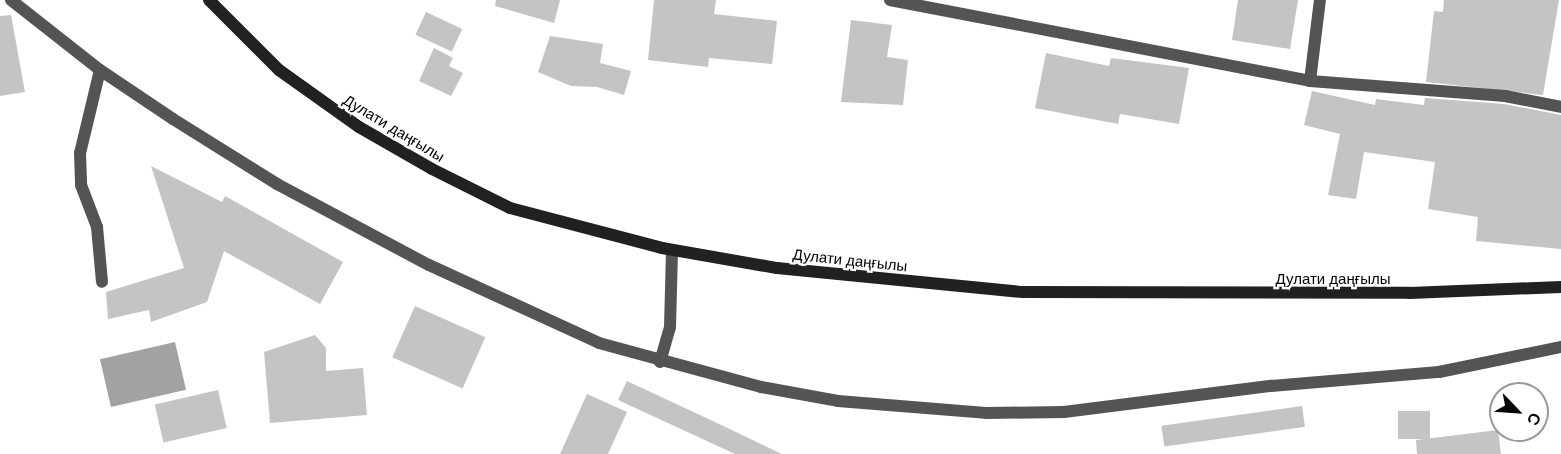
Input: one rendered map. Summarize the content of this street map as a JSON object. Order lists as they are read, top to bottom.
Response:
{
  "streets": {
    "main road": ["Дулати даңғылы"]
  },
  "north": "bottom right"
}
